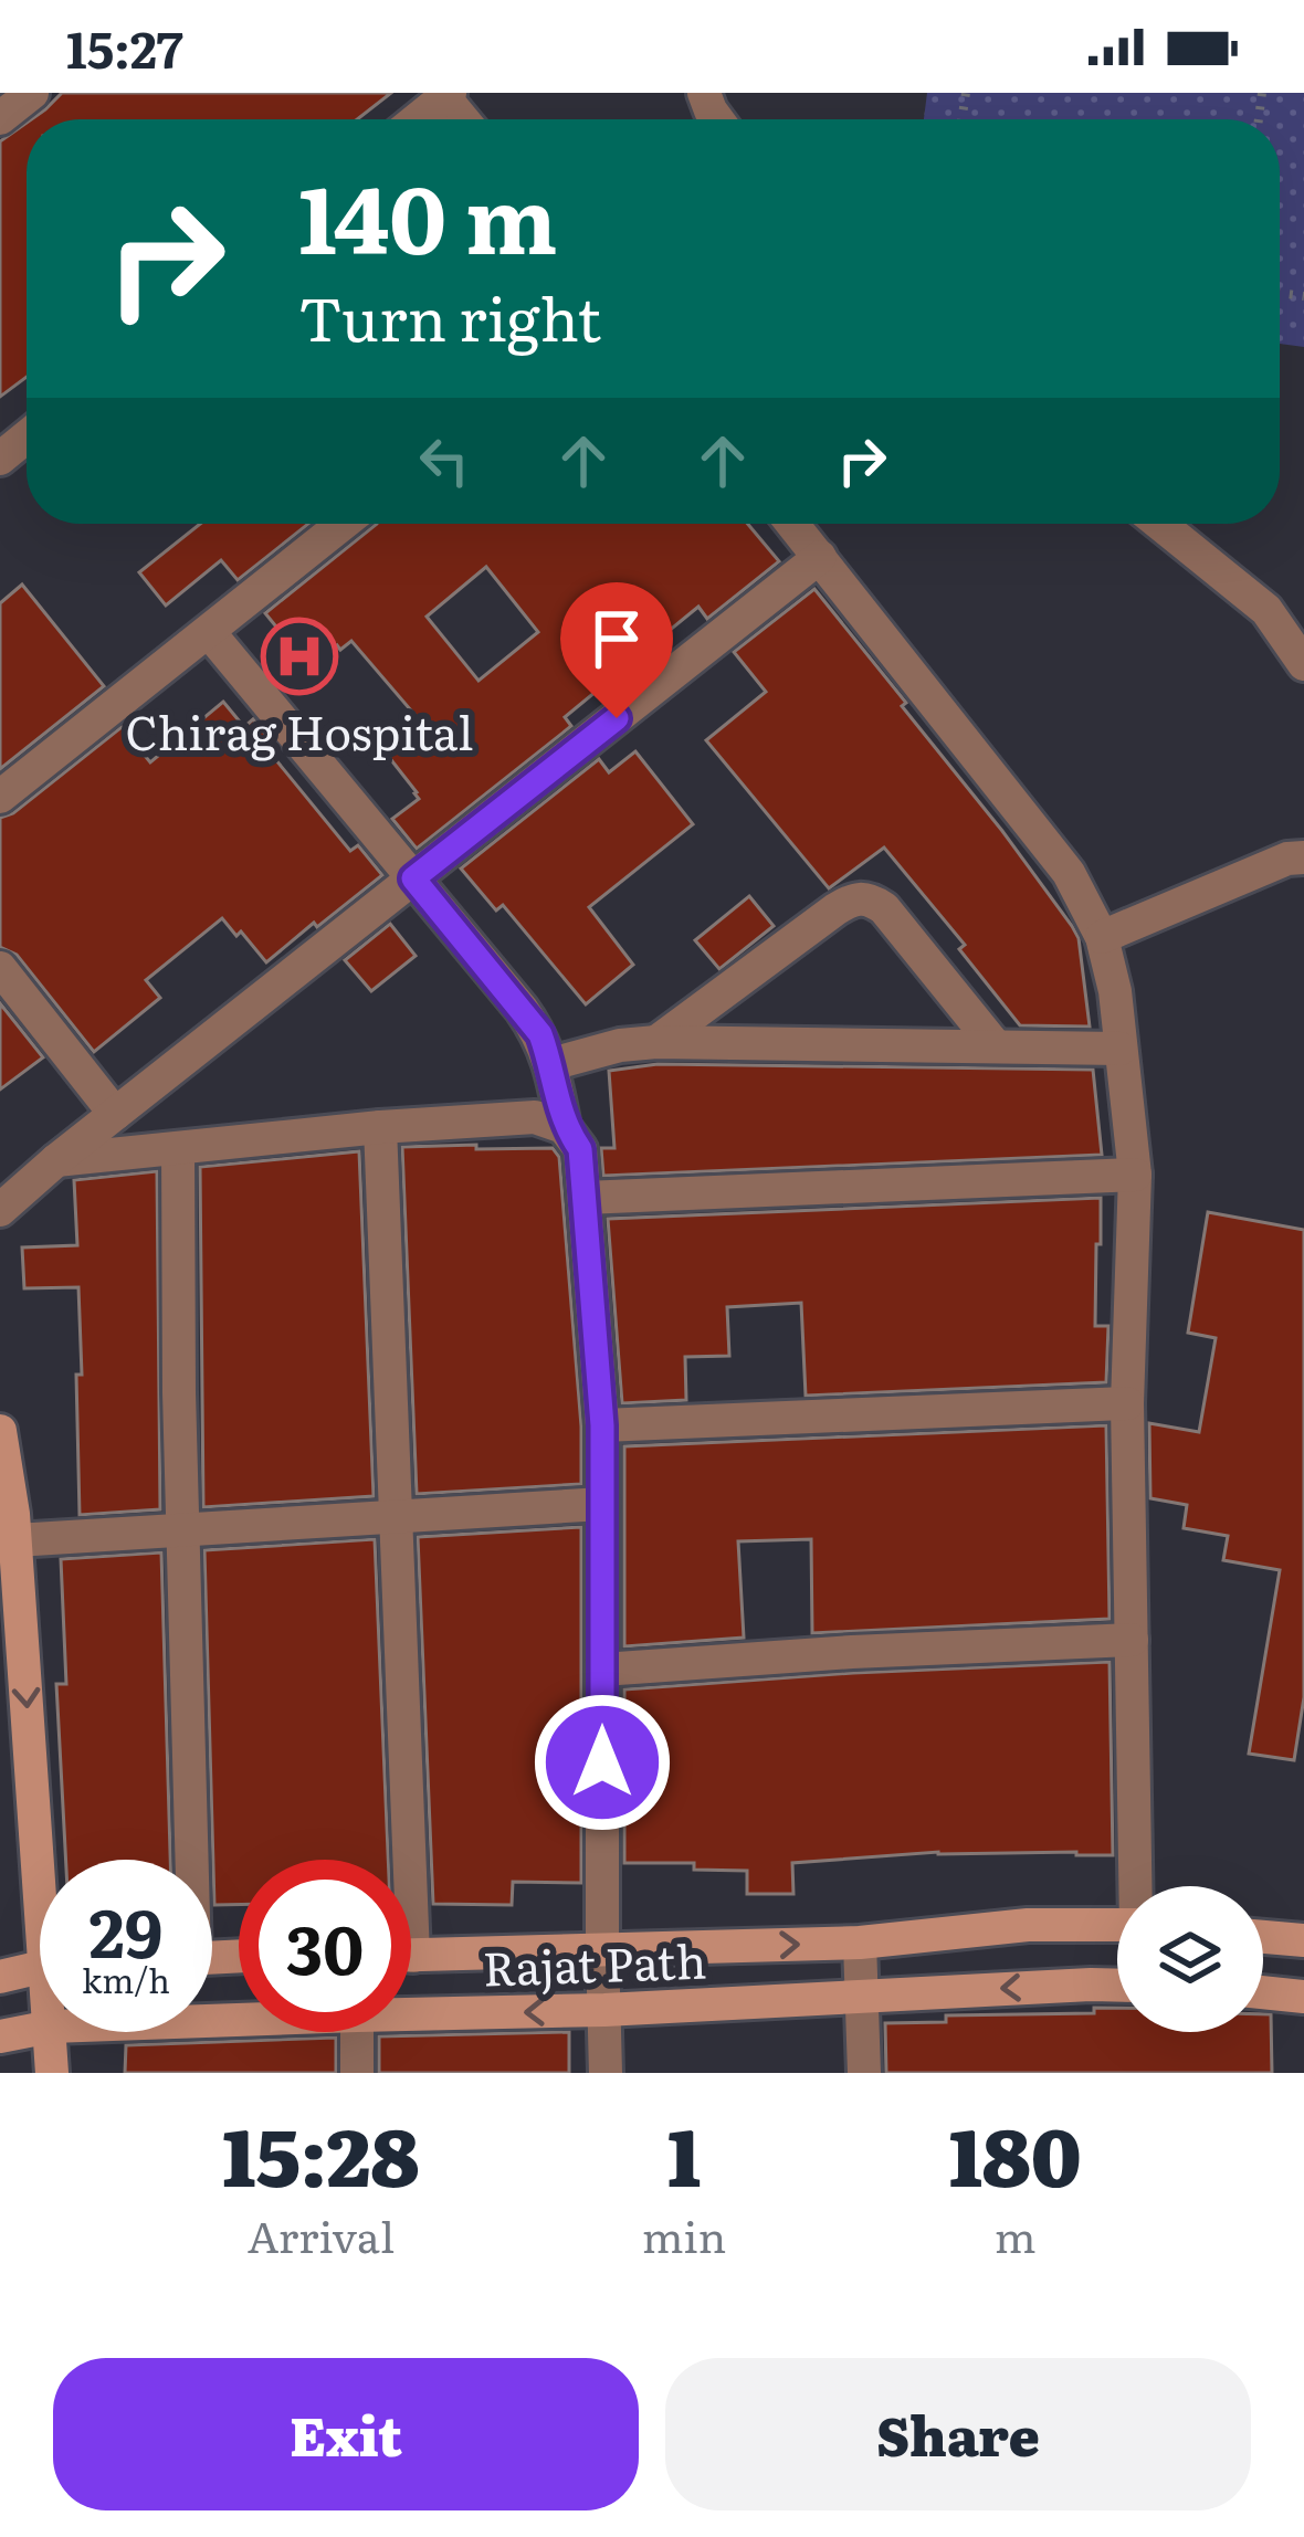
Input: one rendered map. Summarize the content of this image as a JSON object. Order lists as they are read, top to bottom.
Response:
{
  "streets": {
    "street": ["Rajat Path"]
  },
  "places": {
    "hospital": ["Chirag Hospital"]
  },
  "page": {
    "status": "15:27",
    "turn": ["140 m", "Turn right"],
    "speed": "29 km/h",
    "limit": "30",
    "eta": [
      "15:28",
      "Arrival",
      "1",
      "min",
      "180",
      "m"
    ],
    "buttons": ["Exit", "Share"]
  }
}
